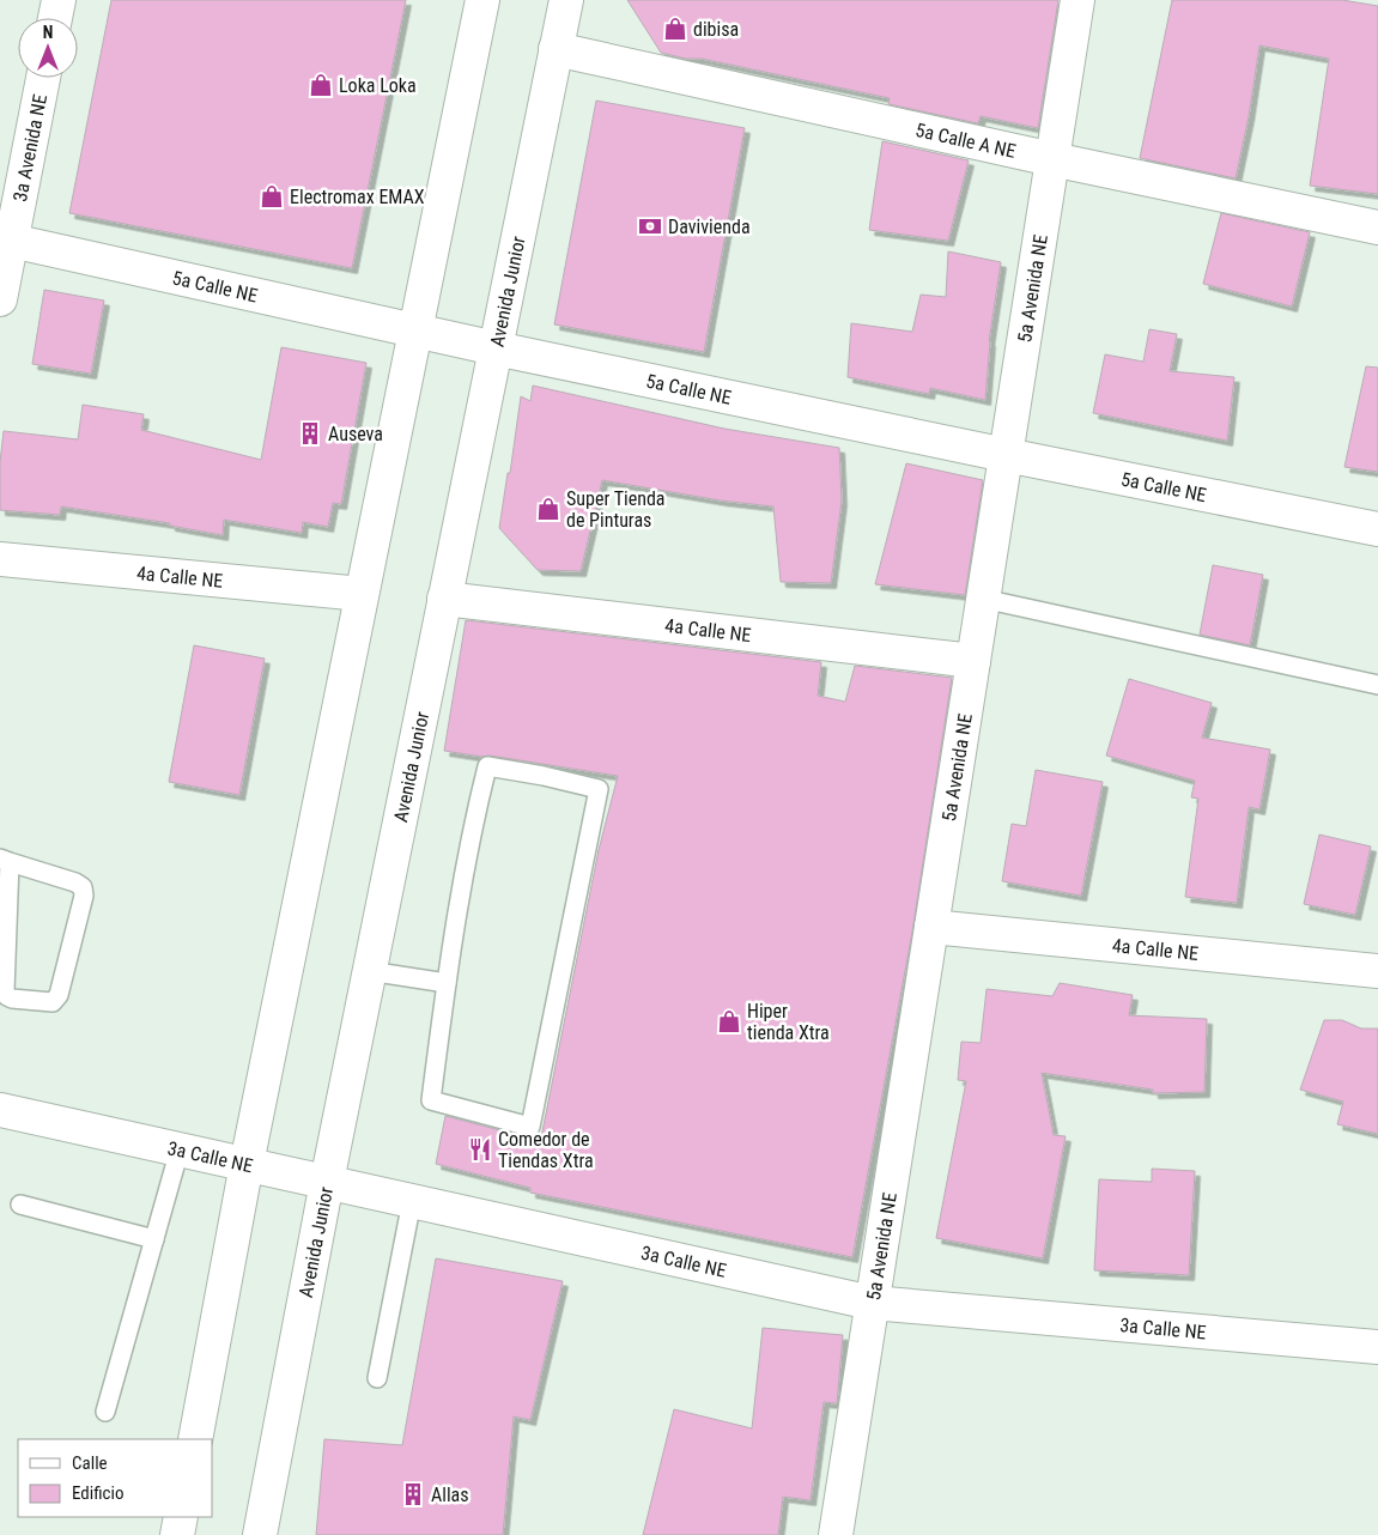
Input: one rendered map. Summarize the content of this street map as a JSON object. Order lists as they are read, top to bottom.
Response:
{
  "streets": {
    "street": [
      "5a Calle A NE",
      "3a Avenida NE",
      "5a Calle NE",
      "5a Avenida NE",
      "Avenida Junior",
      "4a Calle NE",
      "3a Calle NE"
    ]
  },
  "crossings": [
    ["5a Calle A NE", "5a Avenida NE"],
    ["5a Calle A NE", "Avenida Junior"],
    ["3a Avenida NE", "5a Calle NE"],
    ["5a Calle NE", "5a Avenida NE"],
    ["5a Calle NE", "Avenida Junior"],
    ["5a Avenida NE", "4a Calle NE"],
    ["5a Avenida NE", "3a Calle NE"],
    ["Avenida Junior", "4a Calle NE"],
    ["Avenida Junior", "3a Calle NE"]
  ],
  "places": {
    "shop": [
      "dibisa",
      "Loka Loka",
      "Electromax EMAX",
      "Super Tienda de Pinturas",
      "Hiper tienda Xtra"
    ],
    "bank": ["Davivienda"],
    "building": ["Auseva", "Allas"],
    "restaurant": ["Comedor de Tiendas Xtra"]
  },
  "legend": ["Calle", "Edificio"],
  "north": "top"
}
